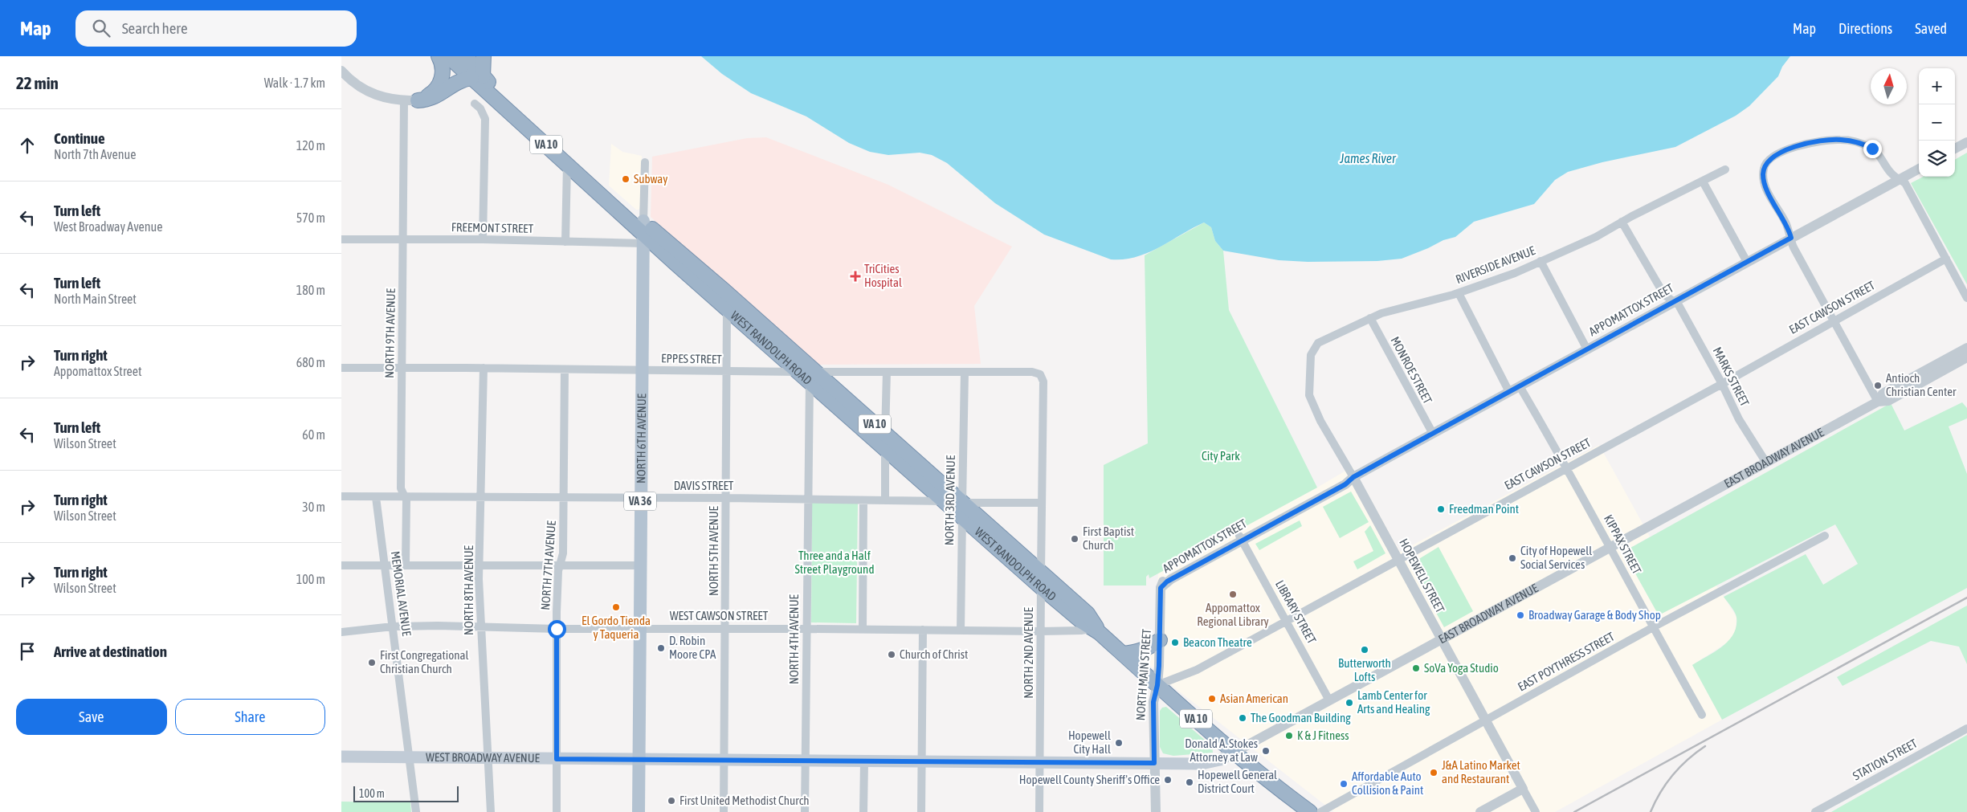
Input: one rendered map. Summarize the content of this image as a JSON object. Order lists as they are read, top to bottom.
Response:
{
  "streets": {
    "highway": ["VA 10", "WEST RANDOLPH ROAD"],
    "main road": [
      "NORTH 6TH AVENUE",
      "EAST BROADWAY AVENUE",
      "VA 36",
      "WEST BROADWAY AVENUE"
    ],
    "street": [
      "FREEMONT STREET",
      "RIVERSIDE AVENUE",
      "EAST CAWSON STREET",
      "APPOMATTOX STREET",
      "NORTH 9TH AVENUE",
      "EPPES STREET",
      "MONROE STREET",
      "MARKS STREET",
      "DAVIS STREET",
      "NORTH 3RD AVENUE",
      "KIPPAX STREET",
      "NORTH 5TH AVENUE",
      "NORTH 7TH AVENUE",
      "HOPEWELL STREET",
      "NORTH 8TH AVENUE",
      "MEMORIAL AVENUE",
      "LIBRARY STREET",
      "WEST CAWSON STREET",
      "NORTH 4TH AVENUE",
      "NORTH 2ND AVENUE",
      "EAST POYTHRESS STREET",
      "NORTH MAIN STREET",
      "STATION STREET"
    ]
  },
  "crossings": [
    ["VA 10", "EAST CAWSON STREET"],
    ["VA 10", "WEST RANDOLPH ROAD"],
    ["VA 10", "EAST BROADWAY AVENUE"],
    ["VA 10", "NORTH MAIN STREET"],
    ["FREEMONT STREET", "NORTH 9TH AVENUE"],
    ["FREEMONT STREET", "WEST RANDOLPH ROAD"],
    ["FREEMONT STREET", "NORTH 6TH AVENUE"],
    ["RIVERSIDE AVENUE", "MONROE STREET"],
    ["RIVERSIDE AVENUE", "MARKS STREET"],
    ["RIVERSIDE AVENUE", "HOPEWELL STREET"],
    ["EAST CAWSON STREET", "WEST RANDOLPH ROAD"],
    ["EAST CAWSON STREET", "MARKS STREET"],
    ["EAST CAWSON STREET", "KIPPAX STREET"],
    ["EAST CAWSON STREET", "HOPEWELL STREET"],
    ["EAST CAWSON STREET", "LIBRARY STREET"],
    ["EAST CAWSON STREET", "NORTH MAIN STREET"],
    ["APPOMATTOX STREET", "MONROE STREET"],
    ["APPOMATTOX STREET", "MARKS STREET"],
    ["APPOMATTOX STREET", "KIPPAX STREET"],
    ["APPOMATTOX STREET", "HOPEWELL STREET"],
    ["APPOMATTOX STREET", "LIBRARY STREET"],
    ["APPOMATTOX STREET", "NORTH MAIN STREET"],
    ["NORTH 9TH AVENUE", "EPPES STREET"],
    ["NORTH 9TH AVENUE", "DAVIS STREET"],
    ["WEST RANDOLPH ROAD", "EPPES STREET"],
    ["WEST RANDOLPH ROAD", "NORTH 6TH AVENUE"],
    ["WEST RANDOLPH ROAD", "DAVIS STREET"],
    ["WEST RANDOLPH ROAD", "NORTH 3RD AVENUE"],
    ["WEST RANDOLPH ROAD", "NORTH 5TH AVENUE"],
    ["WEST RANDOLPH ROAD", "WEST CAWSON STREET"],
    ["WEST RANDOLPH ROAD", "NORTH 4TH AVENUE"],
    ["WEST RANDOLPH ROAD", "NORTH 2ND AVENUE"],
    ["WEST RANDOLPH ROAD", "NORTH MAIN STREET"],
    ["EPPES STREET", "NORTH 6TH AVENUE"],
    ["EPPES STREET", "NORTH 5TH AVENUE"],
    ["EPPES STREET", "NORTH 7TH AVENUE"],
    ["EPPES STREET", "NORTH 8TH AVENUE"],
    ["MARKS STREET", "EAST BROADWAY AVENUE"],
    ["NORTH 6TH AVENUE", "DAVIS STREET"],
    ["NORTH 6TH AVENUE", "WEST CAWSON STREET"],
    ["NORTH 6TH AVENUE", "WEST BROADWAY AVENUE"],
    ["EAST BROADWAY AVENUE", "KIPPAX STREET"],
    ["EAST BROADWAY AVENUE", "HOPEWELL STREET"],
    ["EAST BROADWAY AVENUE", "LIBRARY STREET"],
    ["EAST BROADWAY AVENUE", "NORTH MAIN STREET"],
    ["EAST BROADWAY AVENUE", "WEST BROADWAY AVENUE"],
    ["DAVIS STREET", "NORTH 3RD AVENUE"],
    ["DAVIS STREET", "NORTH 5TH AVENUE"],
    ["DAVIS STREET", "NORTH 7TH AVENUE"],
    ["DAVIS STREET", "NORTH 8TH AVENUE"],
    ["DAVIS STREET", "MEMORIAL AVENUE"],
    ["DAVIS STREET", "NORTH 4TH AVENUE"],
    ["DAVIS STREET", "NORTH 2ND AVENUE"],
    ["NORTH 3RD AVENUE", "WEST CAWSON STREET"],
    ["NORTH 3RD AVENUE", "NORTH 2ND AVENUE"],
    ["KIPPAX STREET", "EAST POYTHRESS STREET"],
    ["NORTH 5TH AVENUE", "WEST CAWSON STREET"],
    ["NORTH 5TH AVENUE", "WEST BROADWAY AVENUE"],
    ["NORTH 7TH AVENUE", "WEST CAWSON STREET"],
    ["NORTH 7TH AVENUE", "WEST BROADWAY AVENUE"],
    ["HOPEWELL STREET", "EAST POYTHRESS STREET"],
    ["NORTH 8TH AVENUE", "WEST CAWSON STREET"],
    ["NORTH 8TH AVENUE", "WEST BROADWAY AVENUE"],
    ["MEMORIAL AVENUE", "WEST CAWSON STREET"],
    ["MEMORIAL AVENUE", "WEST BROADWAY AVENUE"],
    ["WEST CAWSON STREET", "NORTH 4TH AVENUE"],
    ["WEST CAWSON STREET", "NORTH 2ND AVENUE"],
    ["NORTH 4TH AVENUE", "WEST BROADWAY AVENUE"],
    ["NORTH 2ND AVENUE", "WEST BROADWAY AVENUE"],
    ["NORTH MAIN STREET", "WEST BROADWAY AVENUE"]
  ],
  "water": ["James River"],
  "parks": ["City Park", "Three and a Half Street Playground"],
  "places": {
    "other": [
      "Subway",
      "Antioch Christian Center",
      "Freedman Point",
      "First Baptist Church",
      "City of Hopewell Social Services",
      "Appomattox Regional Library",
      "El Gordo Tienda y Taqueria",
      "Broadway Garage & Body Shop",
      "Beacon Theatre",
      "D. Robin Moore CPA",
      "Butterworth Lofts",
      "Church of Christ",
      "First Congregational Christian Church",
      "SoVa Yoga Studio",
      "Asian American",
      "Lamb Center for Arts and Healing",
      "The Goodman Building",
      "K & J Fitness",
      "Hopewell City Hall",
      "Donald A. Stokes Attorney at Law",
      "J&A Latino Market and Restaurant",
      "Hopewell County Sheriff's Office",
      "Hopewell General District Court",
      "Affordable Auto Collision & Paint",
      "First United Methodist Church"
    ],
    "health": ["TriCities Hospital"]
  },
  "scale_bar": "100 m",
  "north": "top",
  "page": {
    "header": "Map",
    "search": "Search here",
    "nav": ["Map", "Directions", "Saved"],
    "heading": ["22 min", "Walk · 1.7 km"],
    "map_buttons": ["+", "−"],
    "list": [
      ["Continue", "North 7th Avenue", "120 m"],
      ["Turn left", "West Broadway Avenue", "570 m"],
      ["Turn left", "North Main Street", "180 m"],
      ["Turn right", "Appomattox Street", "680 m"],
      ["Turn left", "Wilson Street", "60 m"],
      ["Turn right", "Wilson Street", "30 m"],
      ["Turn right", "Wilson Street", "100 m"],
      "Arrive at destination"
    ],
    "buttons": ["Save", "Share"],
    "scale": "100 m"
  }
}
